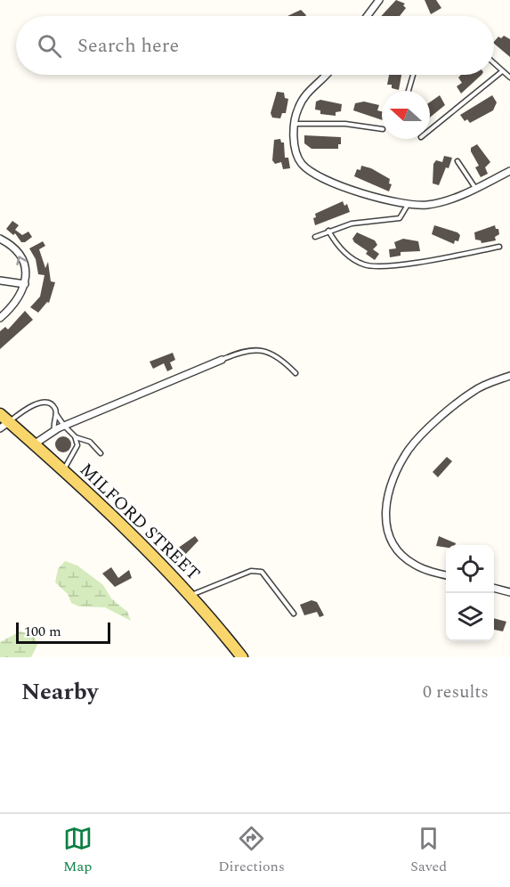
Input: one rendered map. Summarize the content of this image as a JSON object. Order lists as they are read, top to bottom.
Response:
{
  "streets": {
    "main road": ["MILFORD STREET"]
  },
  "scale_bar": "100 m",
  "north": "left",
  "page": {
    "search": "Search here",
    "scale": "100 m",
    "heading": ["Nearby", "0 results"],
    "nav": ["Map", "Directions", "Saved"]
  }
}
